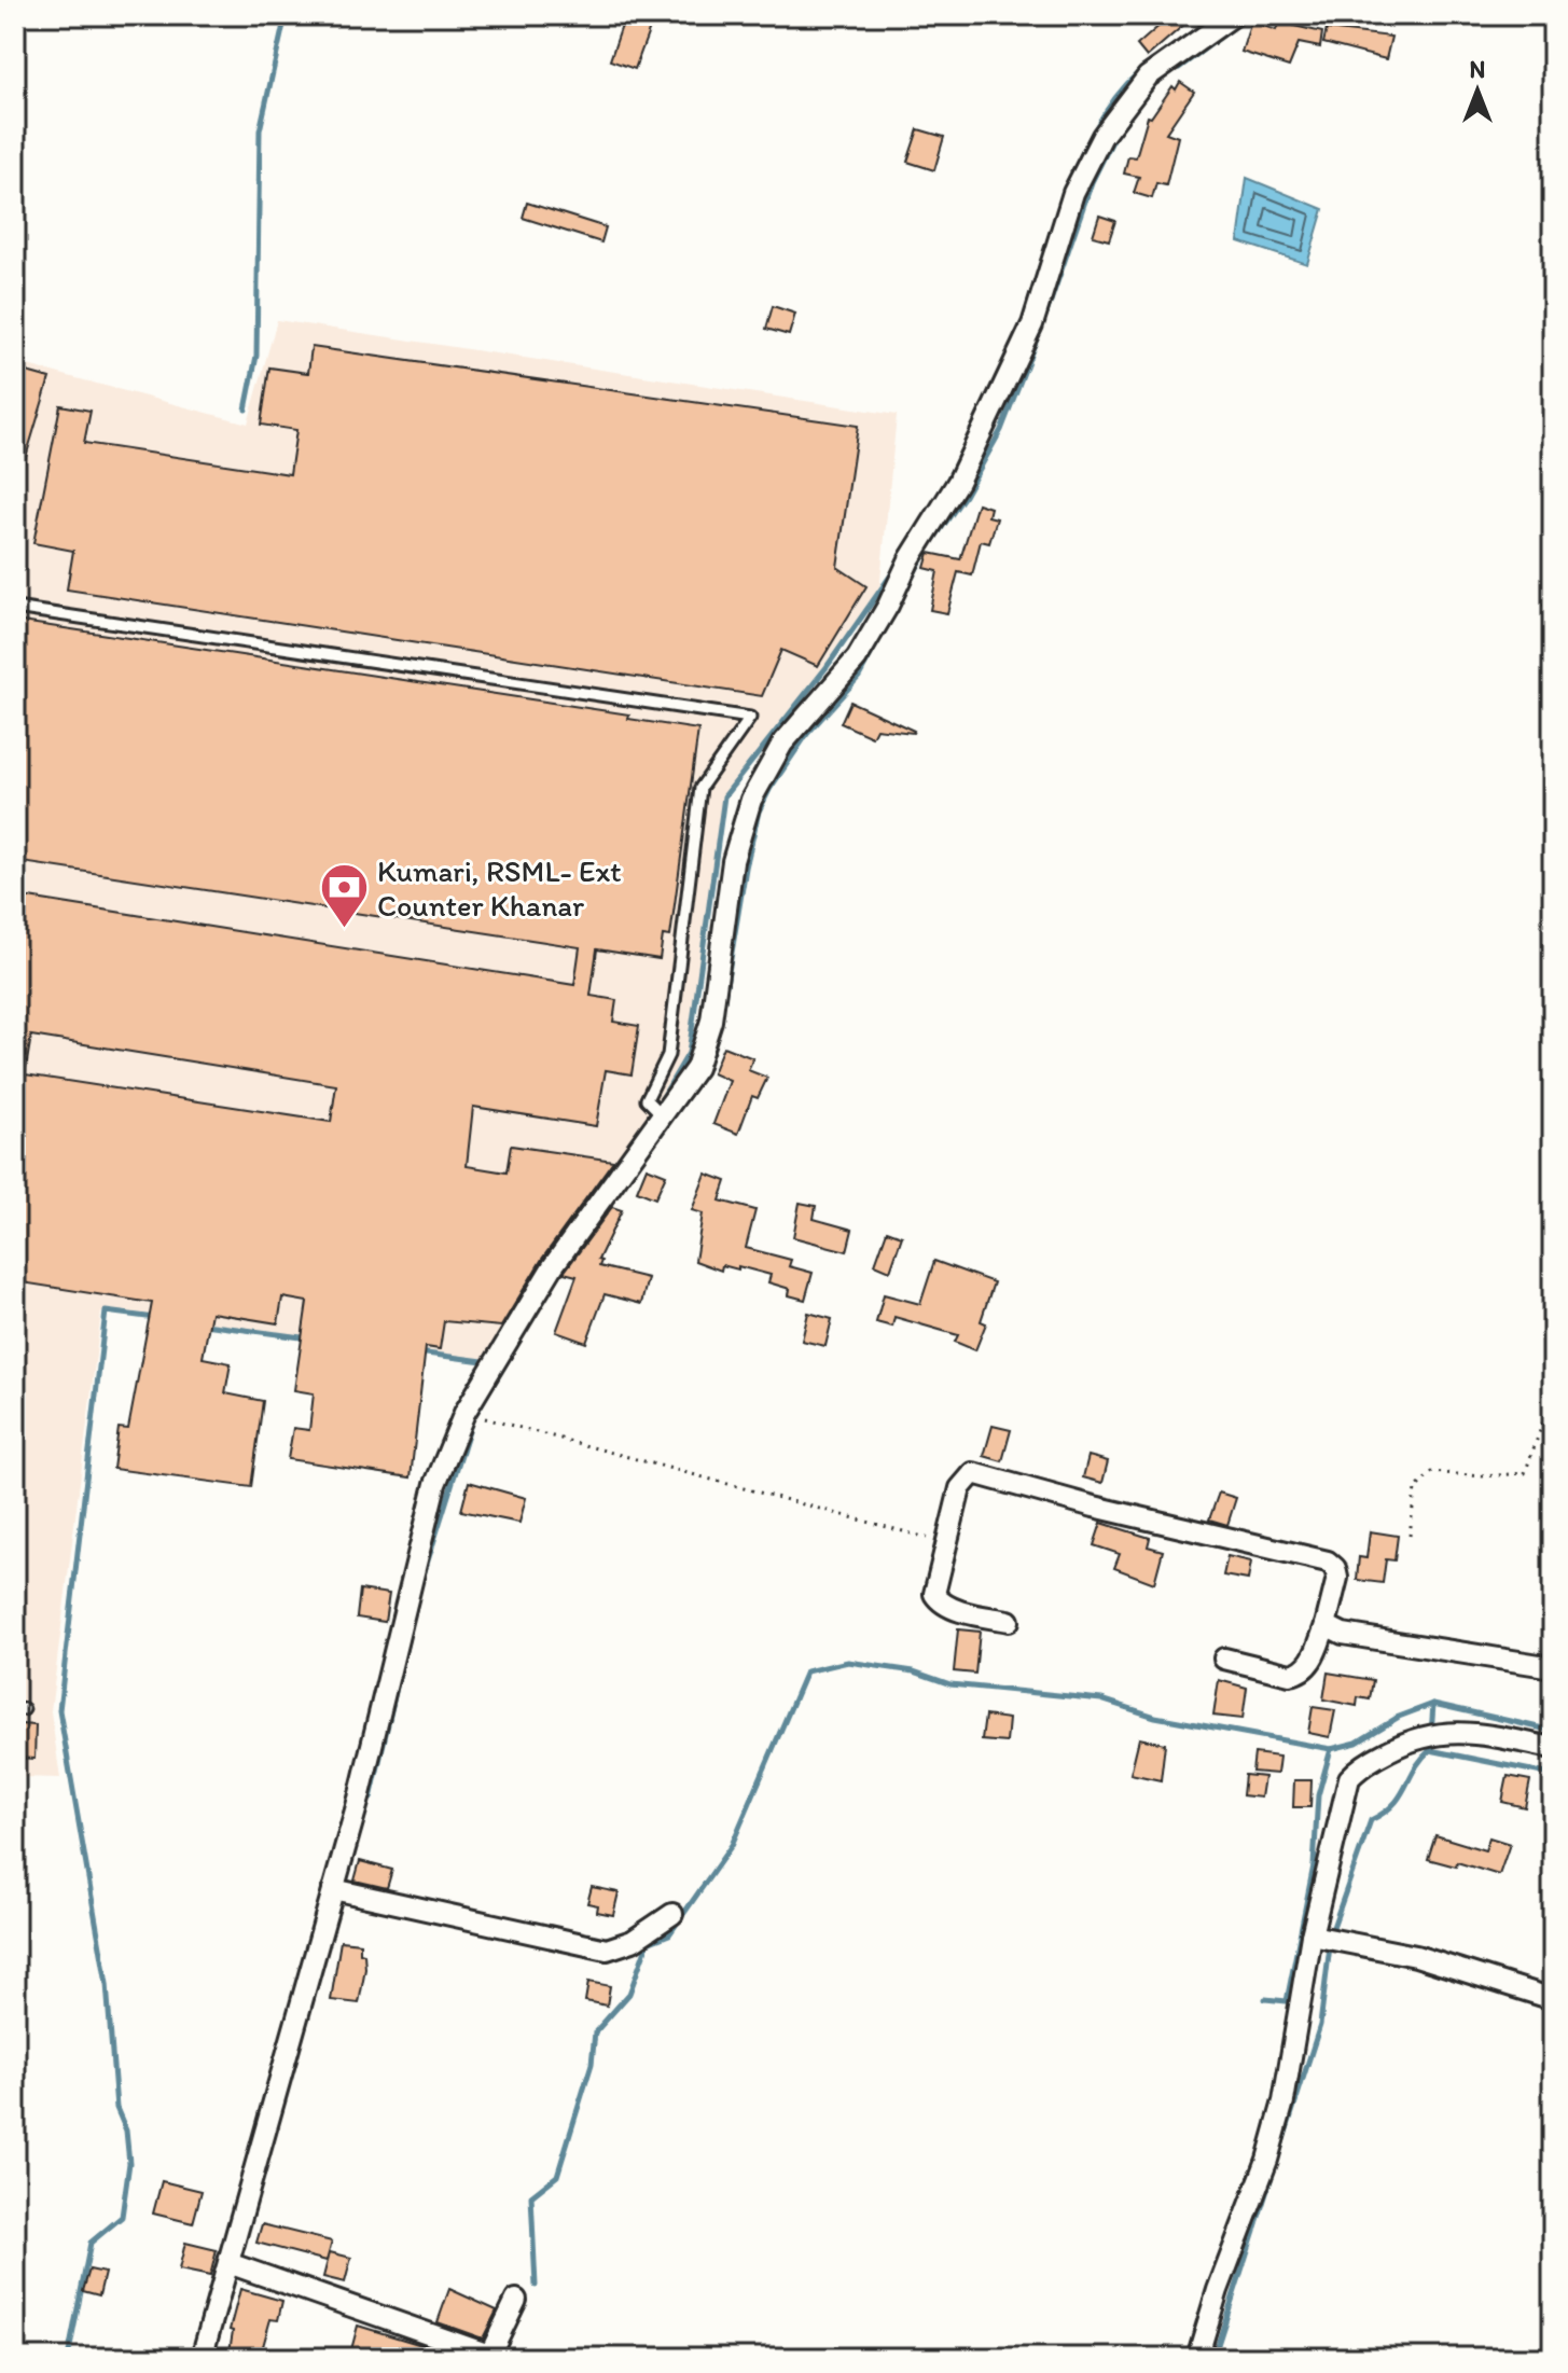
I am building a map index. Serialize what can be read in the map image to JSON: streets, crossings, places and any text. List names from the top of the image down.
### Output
{
  "places": {
    "bank": ["Kumari, RSML- Ext Counter Khanar"]
  },
  "north": "top"
}
